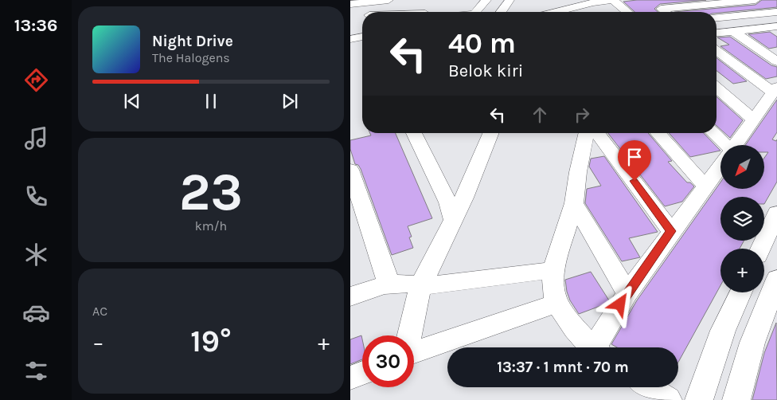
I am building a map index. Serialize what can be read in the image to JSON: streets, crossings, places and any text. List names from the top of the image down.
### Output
{
  "north": "bottom left",
  "page": {
    "tabs": "13:36",
    "turn": ["40 m", "Belok kiri"],
    "song": ["Night Drive", "The Halogens"],
    "tile": [
      ["23", "km/h"],
      "AC"
    ],
    "map_buttons": "+",
    "heat": ["−", "19°", "+"],
    "limit": "30",
    "trip": "13:37 · 1 mnt · 70 m"
  }
}
